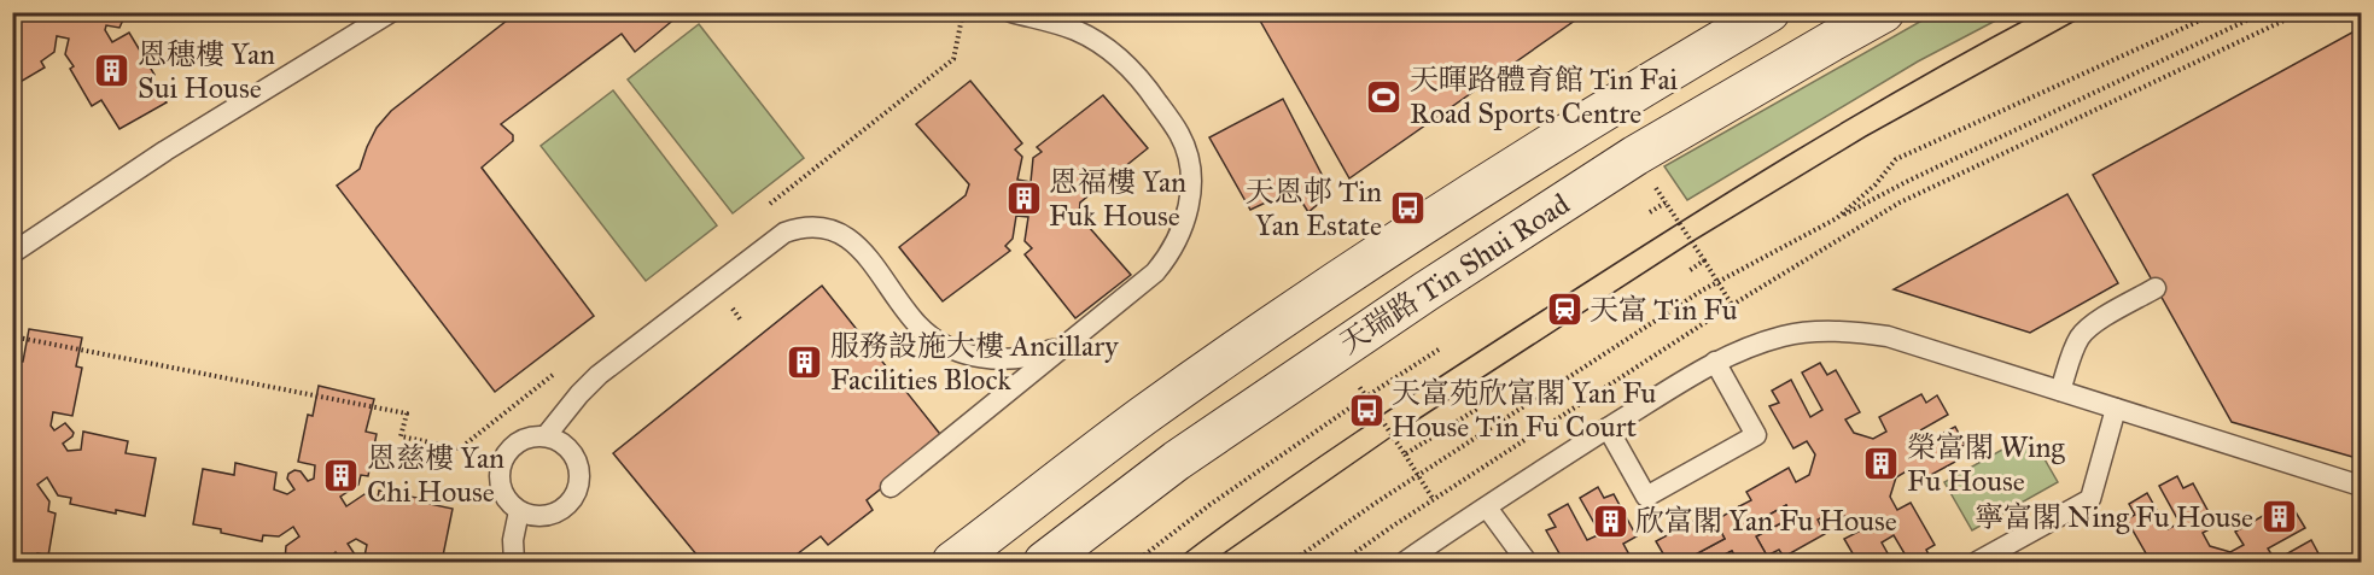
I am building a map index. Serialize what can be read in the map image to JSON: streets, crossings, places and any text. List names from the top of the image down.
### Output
{
  "streets": {
    "main road": ["天瑞路 Tin Shui Road"]
  },
  "places": {
    "building": [
      "恩穗樓 Yan Sui House",
      "恩福樓 Yan Fuk House",
      "服務設施大樓 Ancillary Facilities Block",
      "榮富閣 Wing Fu House",
      "恩慈樓 Yan Chi House",
      "寧富閣 Ning Fu House",
      "欣富閣 Yan Fu House"
    ],
    "sports": ["天暉路體育館 Tin Fai Road Sports Centre"],
    "bus stop": ["天恩邨 Tin Yan Estate", "天富苑欣富閣 Yan Fu House Tin Fu Court"],
    "station": ["天富 Tin Fu"]
  }
}
